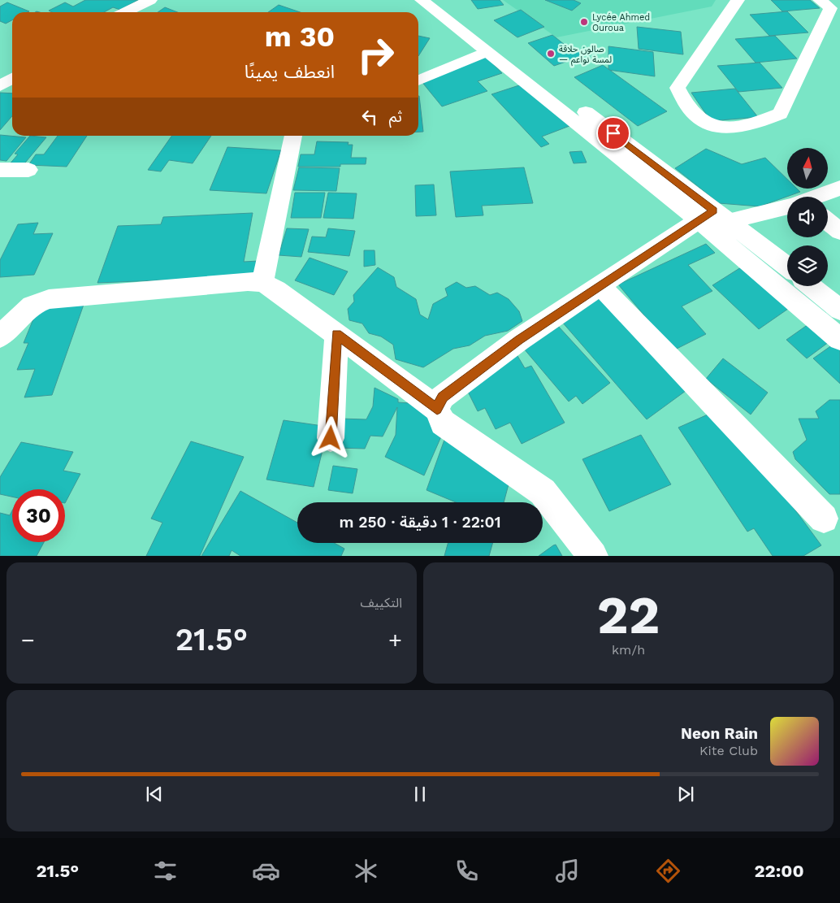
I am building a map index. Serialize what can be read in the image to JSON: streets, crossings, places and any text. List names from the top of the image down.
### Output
{
  "places": ["Lycée Ahmed Ouroua", "صالون حلاقة — لمسة نواعم"],
  "north": "top",
  "page": {
    "turn": ["30 m", "انعطف يمينًا"],
    "then": "ثم",
    "limit": "30",
    "trip": "22:01 · 1 دقيقة · 250 m",
    "tile": [
      ["22", "km/h"],
      "التكييف"
    ],
    "heat": ["−", "21.5°", "+"],
    "song": ["Neon Rain", "Kite Club"],
    "tabs": ["22:00", "21.5°"]
  }
}
